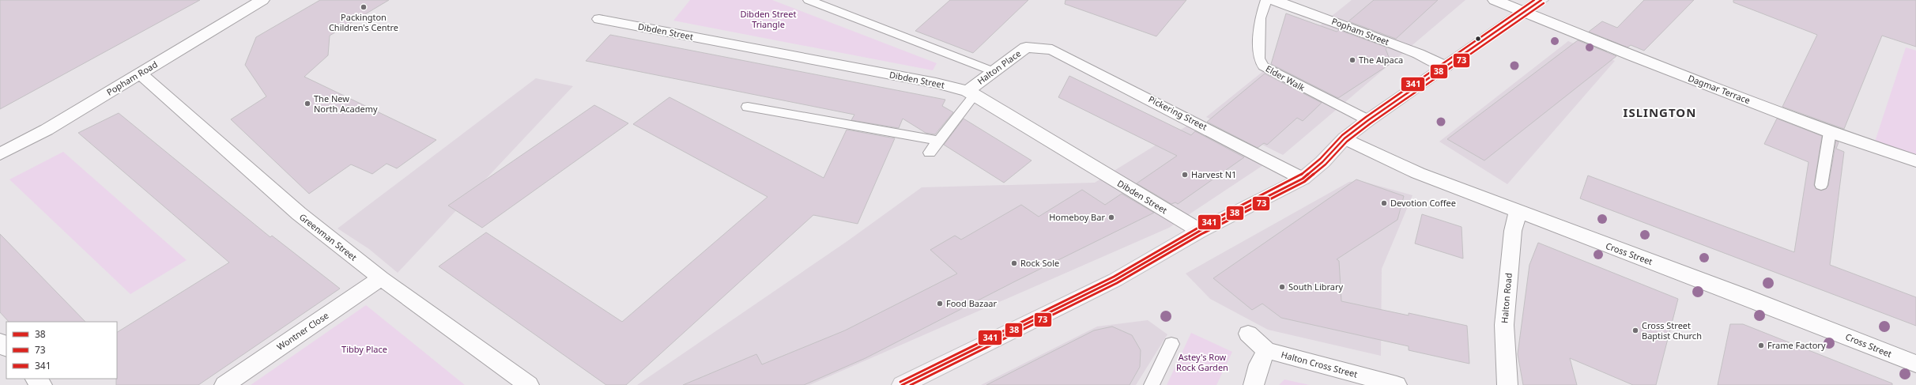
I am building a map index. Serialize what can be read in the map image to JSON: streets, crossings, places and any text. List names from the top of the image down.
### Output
{
  "streets": {
    "street": [
      "Dibden Street",
      "Popham Street",
      "Halton Place",
      "Popham Road",
      "Dagmar Terrace",
      "Pickering Street",
      "Greenman Street",
      "Cross Street",
      "Halton Road",
      "Wontner Close",
      "Halton Cross Street"
    ],
    "lane": ["Elder Walk"]
  },
  "crossings": [
    ["Dibden Street", "Halton Place"],
    ["Halton Place", "Pickering Street"],
    ["Popham Road", "Greenman Street"],
    ["Greenman Street", "Wontner Close"],
    ["Cross Street", "Halton Road"]
  ],
  "districts": ["ISLINGTON"],
  "parks": ["Dibden Street Triangle", "Tibby Place", "Astey's Row Rock Garden"],
  "places": [
    "Packington Children's Centre",
    "The Alpaca",
    "The New North Academy",
    "Harvest N1",
    "Devotion Coffee",
    "Homeboy Bar",
    "Rock Sole",
    "South Library",
    "Food Bazaar",
    "Cross Street Baptist Church",
    "Frame Factory"
  ],
  "lines": ["transit line 38", "transit line 341", "transit line 73"],
  "legend": ["38", "73", "341"]
}
